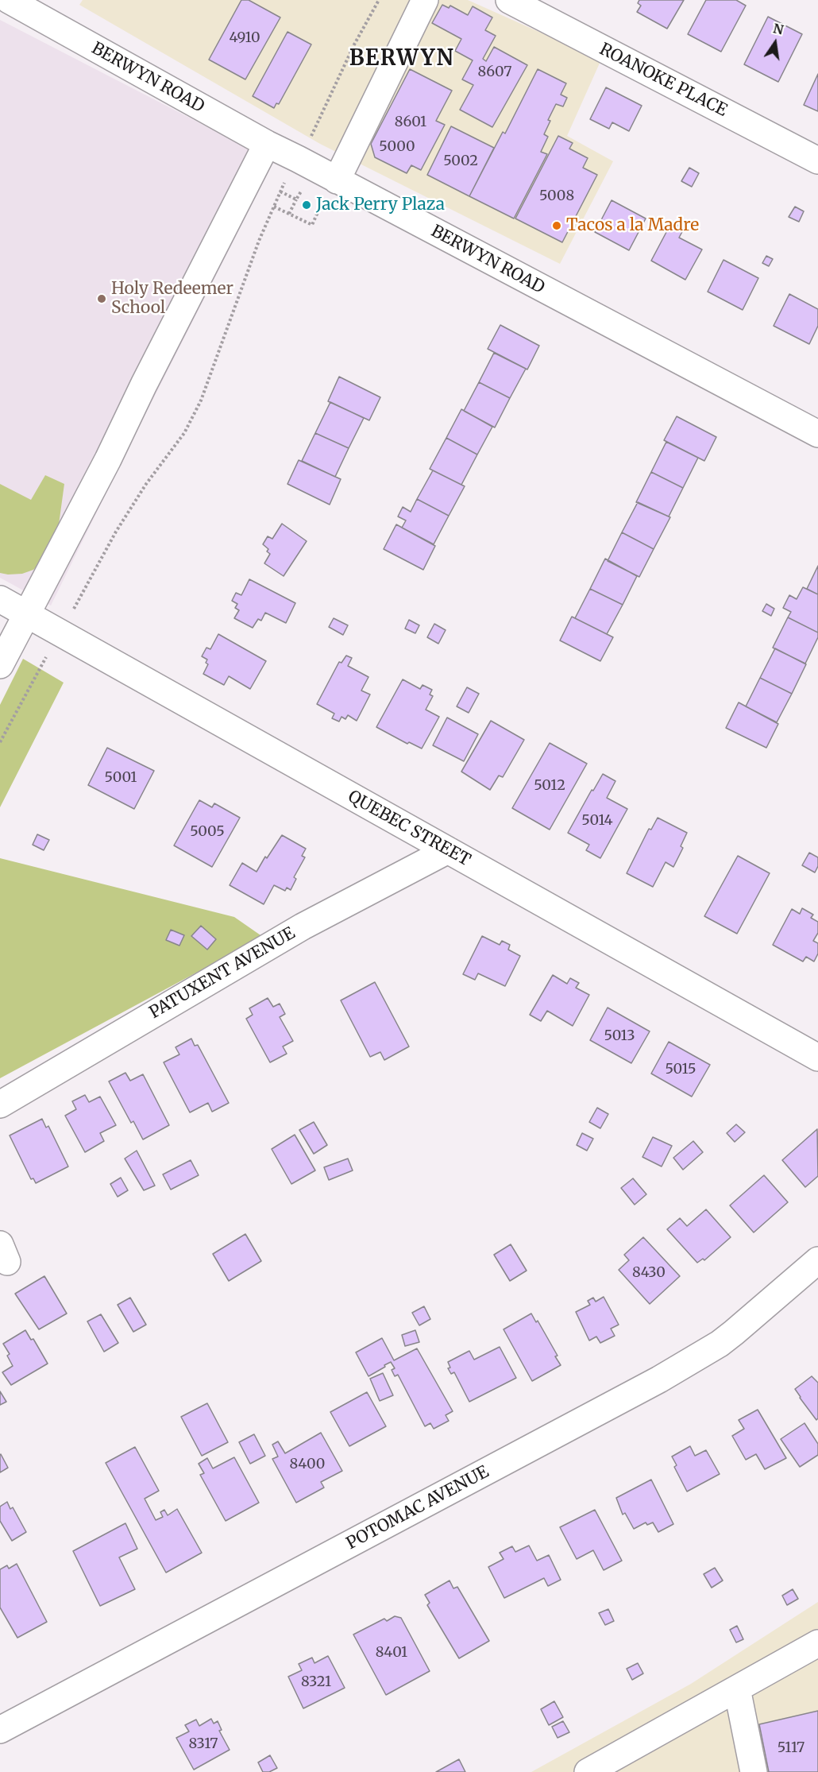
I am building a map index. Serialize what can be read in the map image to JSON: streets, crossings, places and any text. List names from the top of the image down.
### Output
{
  "streets": {
    "street": [
      "BERWYN ROAD",
      "ROANOKE PLACE",
      "QUEBEC STREET",
      "PATUXENT AVENUE",
      "POTOMAC AVENUE"
    ]
  },
  "crossings": [
    ["QUEBEC STREET", "PATUXENT AVENUE"]
  ],
  "districts": ["BERWYN"],
  "places": ["Jack Perry Plaza", "Tacos a la Madre", "Holy Redeemer School"],
  "house_numbers": [
    "4910",
    "8607",
    "8601",
    "5000",
    "5002",
    "5008",
    "5001",
    "5012",
    "5014",
    "5005",
    "5013",
    "5015",
    "8430",
    "8400",
    "8401",
    "8321",
    "8317",
    "5117"
  ],
  "north": "top"
}
